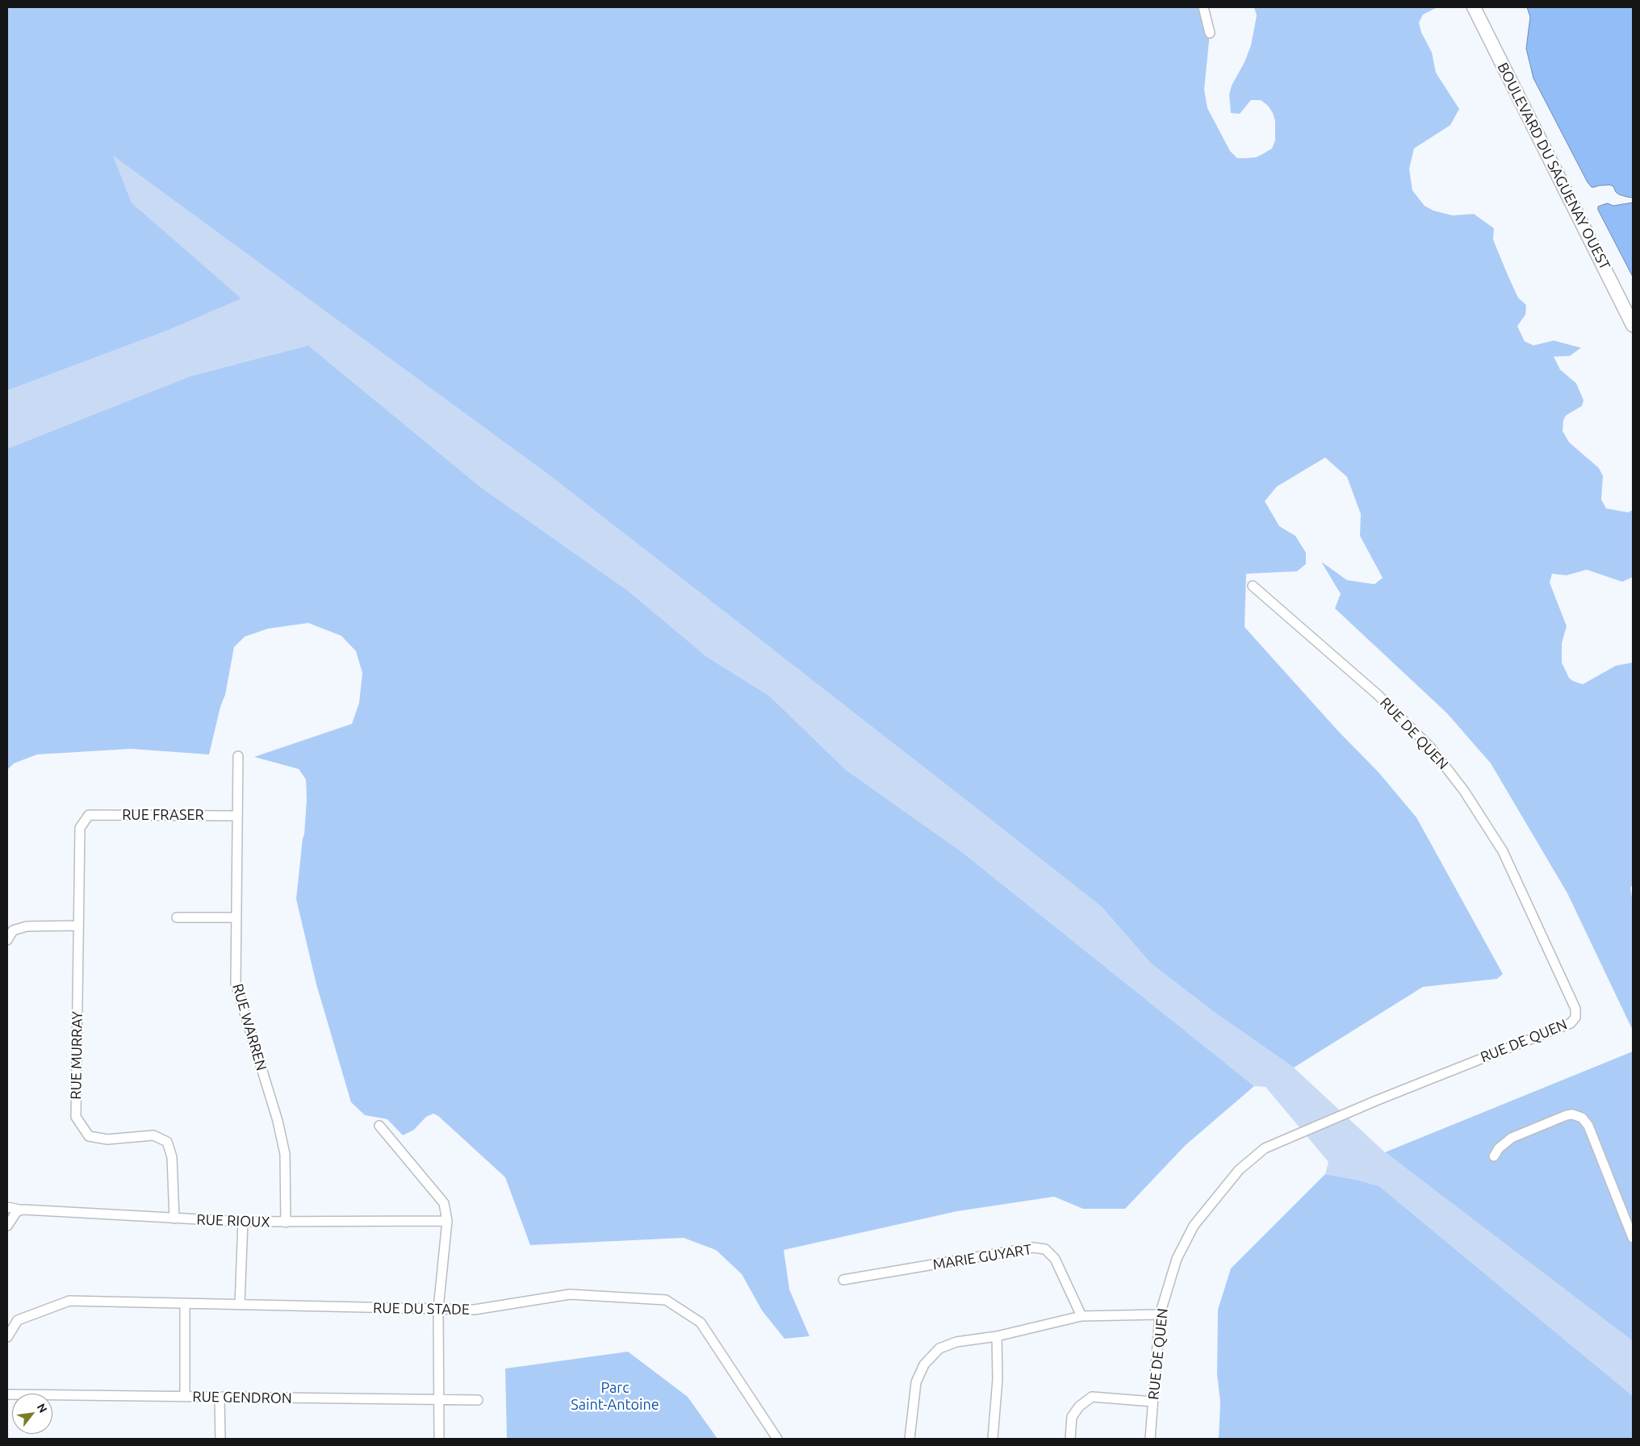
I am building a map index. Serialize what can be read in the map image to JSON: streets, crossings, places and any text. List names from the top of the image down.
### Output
{
  "streets": {
    "main road": ["BOULEVARD DU SAGUENAY OUEST"],
    "street": [
      "RUE DE QUEN",
      "RUE FRASER",
      "RUE WARREN",
      "RUE MURRAY",
      "RUE RIOUX",
      "MARIE GUYART",
      "RUE DU STADE",
      "RUE GENDRON"
    ]
  },
  "crossings": [
    ["RUE FRASER", "RUE WARREN"],
    ["RUE FRASER", "RUE MURRAY"],
    ["RUE WARREN", "RUE RIOUX"],
    ["RUE MURRAY", "RUE RIOUX"]
  ],
  "parks": ["Parc Saint-Antoine"],
  "north": "top right"
}
